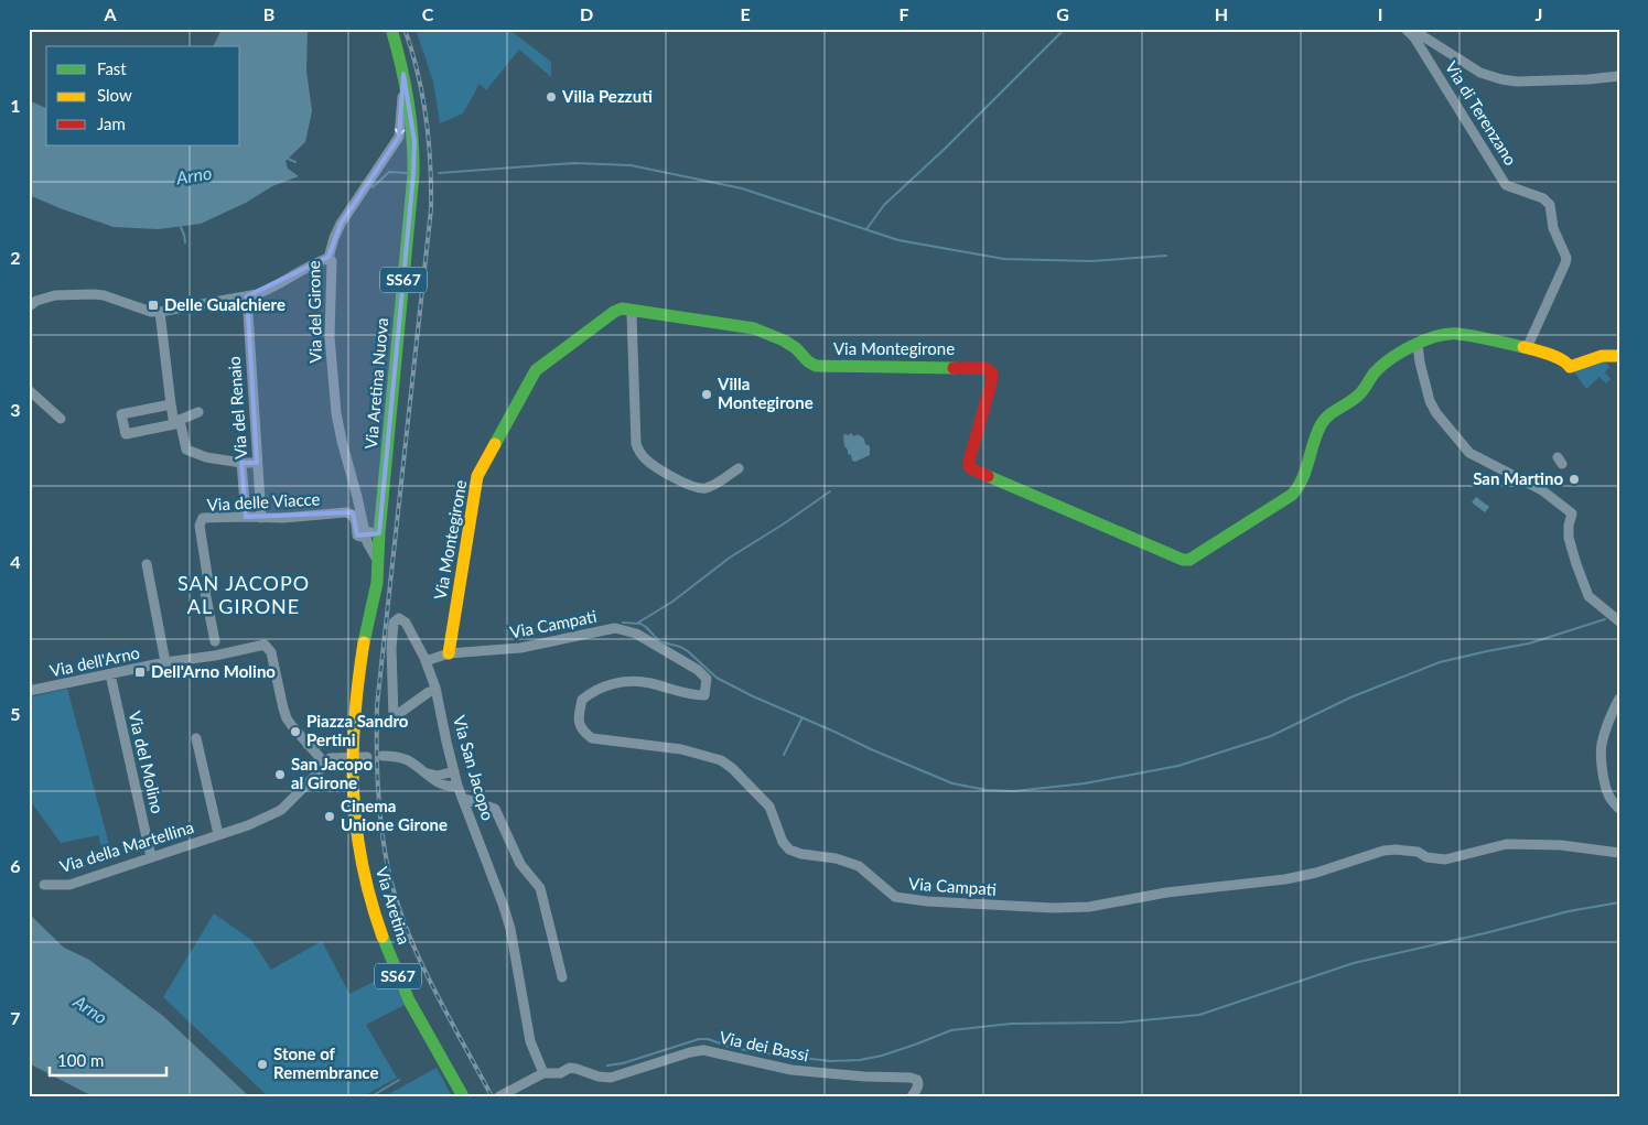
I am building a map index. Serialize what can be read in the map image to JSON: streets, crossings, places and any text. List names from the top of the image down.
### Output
{
  "streets": {
    "street": [
      "Via di Terenzano",
      "SS67",
      "Via del Girone",
      "Via Montegirone",
      "Via Aretina Nuova",
      "Via del Renaio",
      "Via delle Viacce",
      "Via Campati",
      "Via dell'Arno",
      "Via del Molino",
      "Via San Jacopo",
      "Via della Martellina",
      "Via Aretina",
      "Via dei Bassi"
    ]
  },
  "crossings": [
    ["Via del Girone", "Via Aretina Nuova"],
    ["Via del Girone", "Via delle Viacce"],
    ["Via Montegirone", "Via Campati"],
    ["Via Aretina Nuova", "Via Aretina"],
    ["Via del Renaio", "Via delle Viacce"],
    ["Via Campati", "Via San Jacopo"],
    ["Via dell'Arno", "Via del Molino"],
    ["Via del Molino", "Via della Martellina"],
    ["Via San Jacopo", "Via dei Bassi"]
  ],
  "one_way": ["Via del Girone"],
  "districts": ["SAN JACOPO AL GIRONE"],
  "water": ["Arno"],
  "places": {
    "other": [
      "Villa Pezzuti",
      "Villa Montegirone",
      "San Martino",
      "Piazza Sandro Pertini",
      "San Jacopo al Girone",
      "Cinema Unione Girone",
      "Stone of Remembrance"
    ],
    "transit": ["Delle Gualchiere", "Dell'Arno Molino"]
  },
  "legend": ["Fast", "Slow", "Jam"],
  "scale_bar": "100 m",
  "grid": {
    "columns": [
      "A",
      "B",
      "C",
      "D",
      "E",
      "F",
      "G",
      "H",
      "I",
      "J"
    ],
    "rows": [
      "1",
      "2",
      "3",
      "4",
      "5",
      "6",
      "7"
    ]
  }
}
